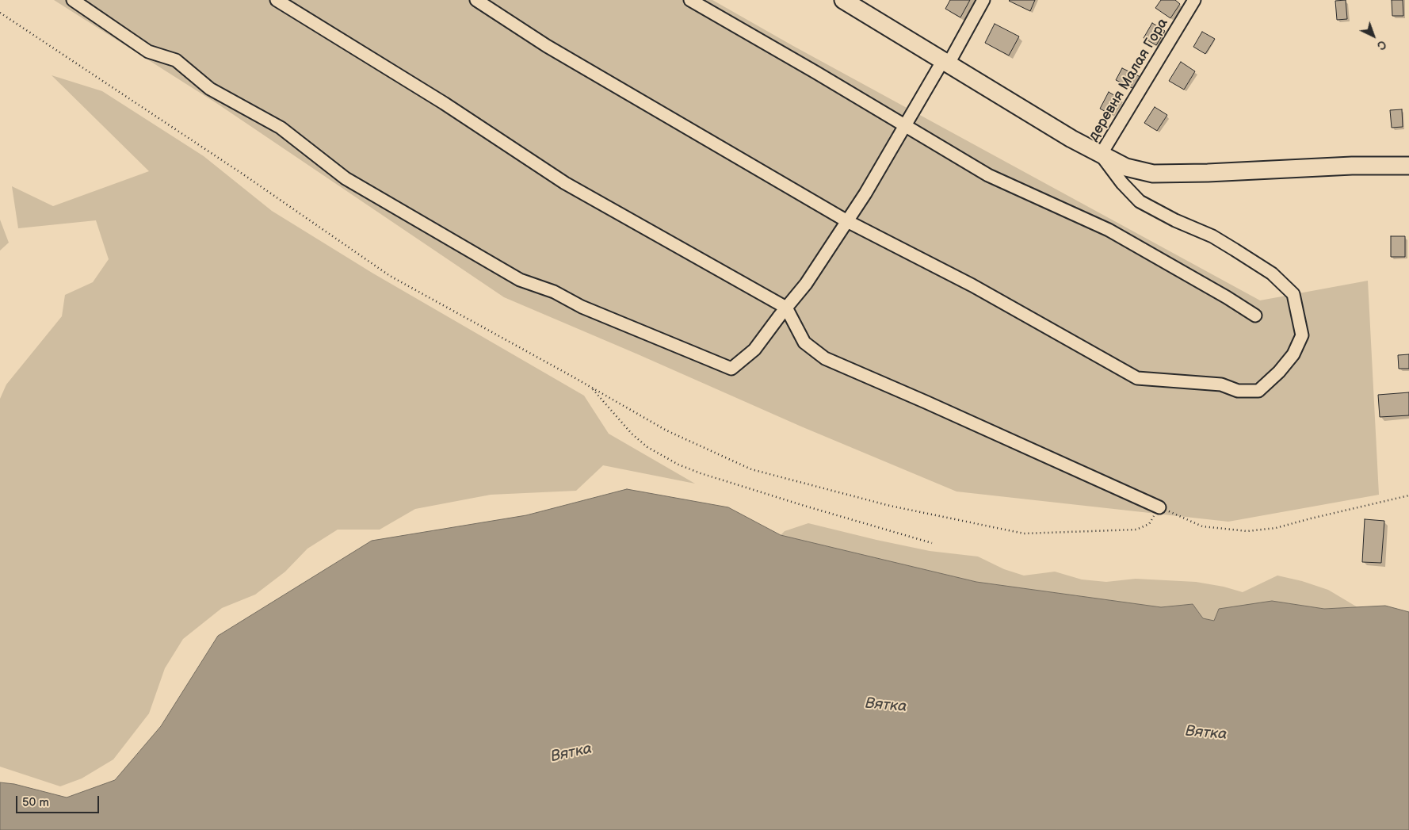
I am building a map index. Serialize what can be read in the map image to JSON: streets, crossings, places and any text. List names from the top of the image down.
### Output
{
  "streets": {
    "street": ["деревня Малая Гора"]
  },
  "water": ["Вятка"],
  "scale_bar": "50 m",
  "north": "bottom right"
}
